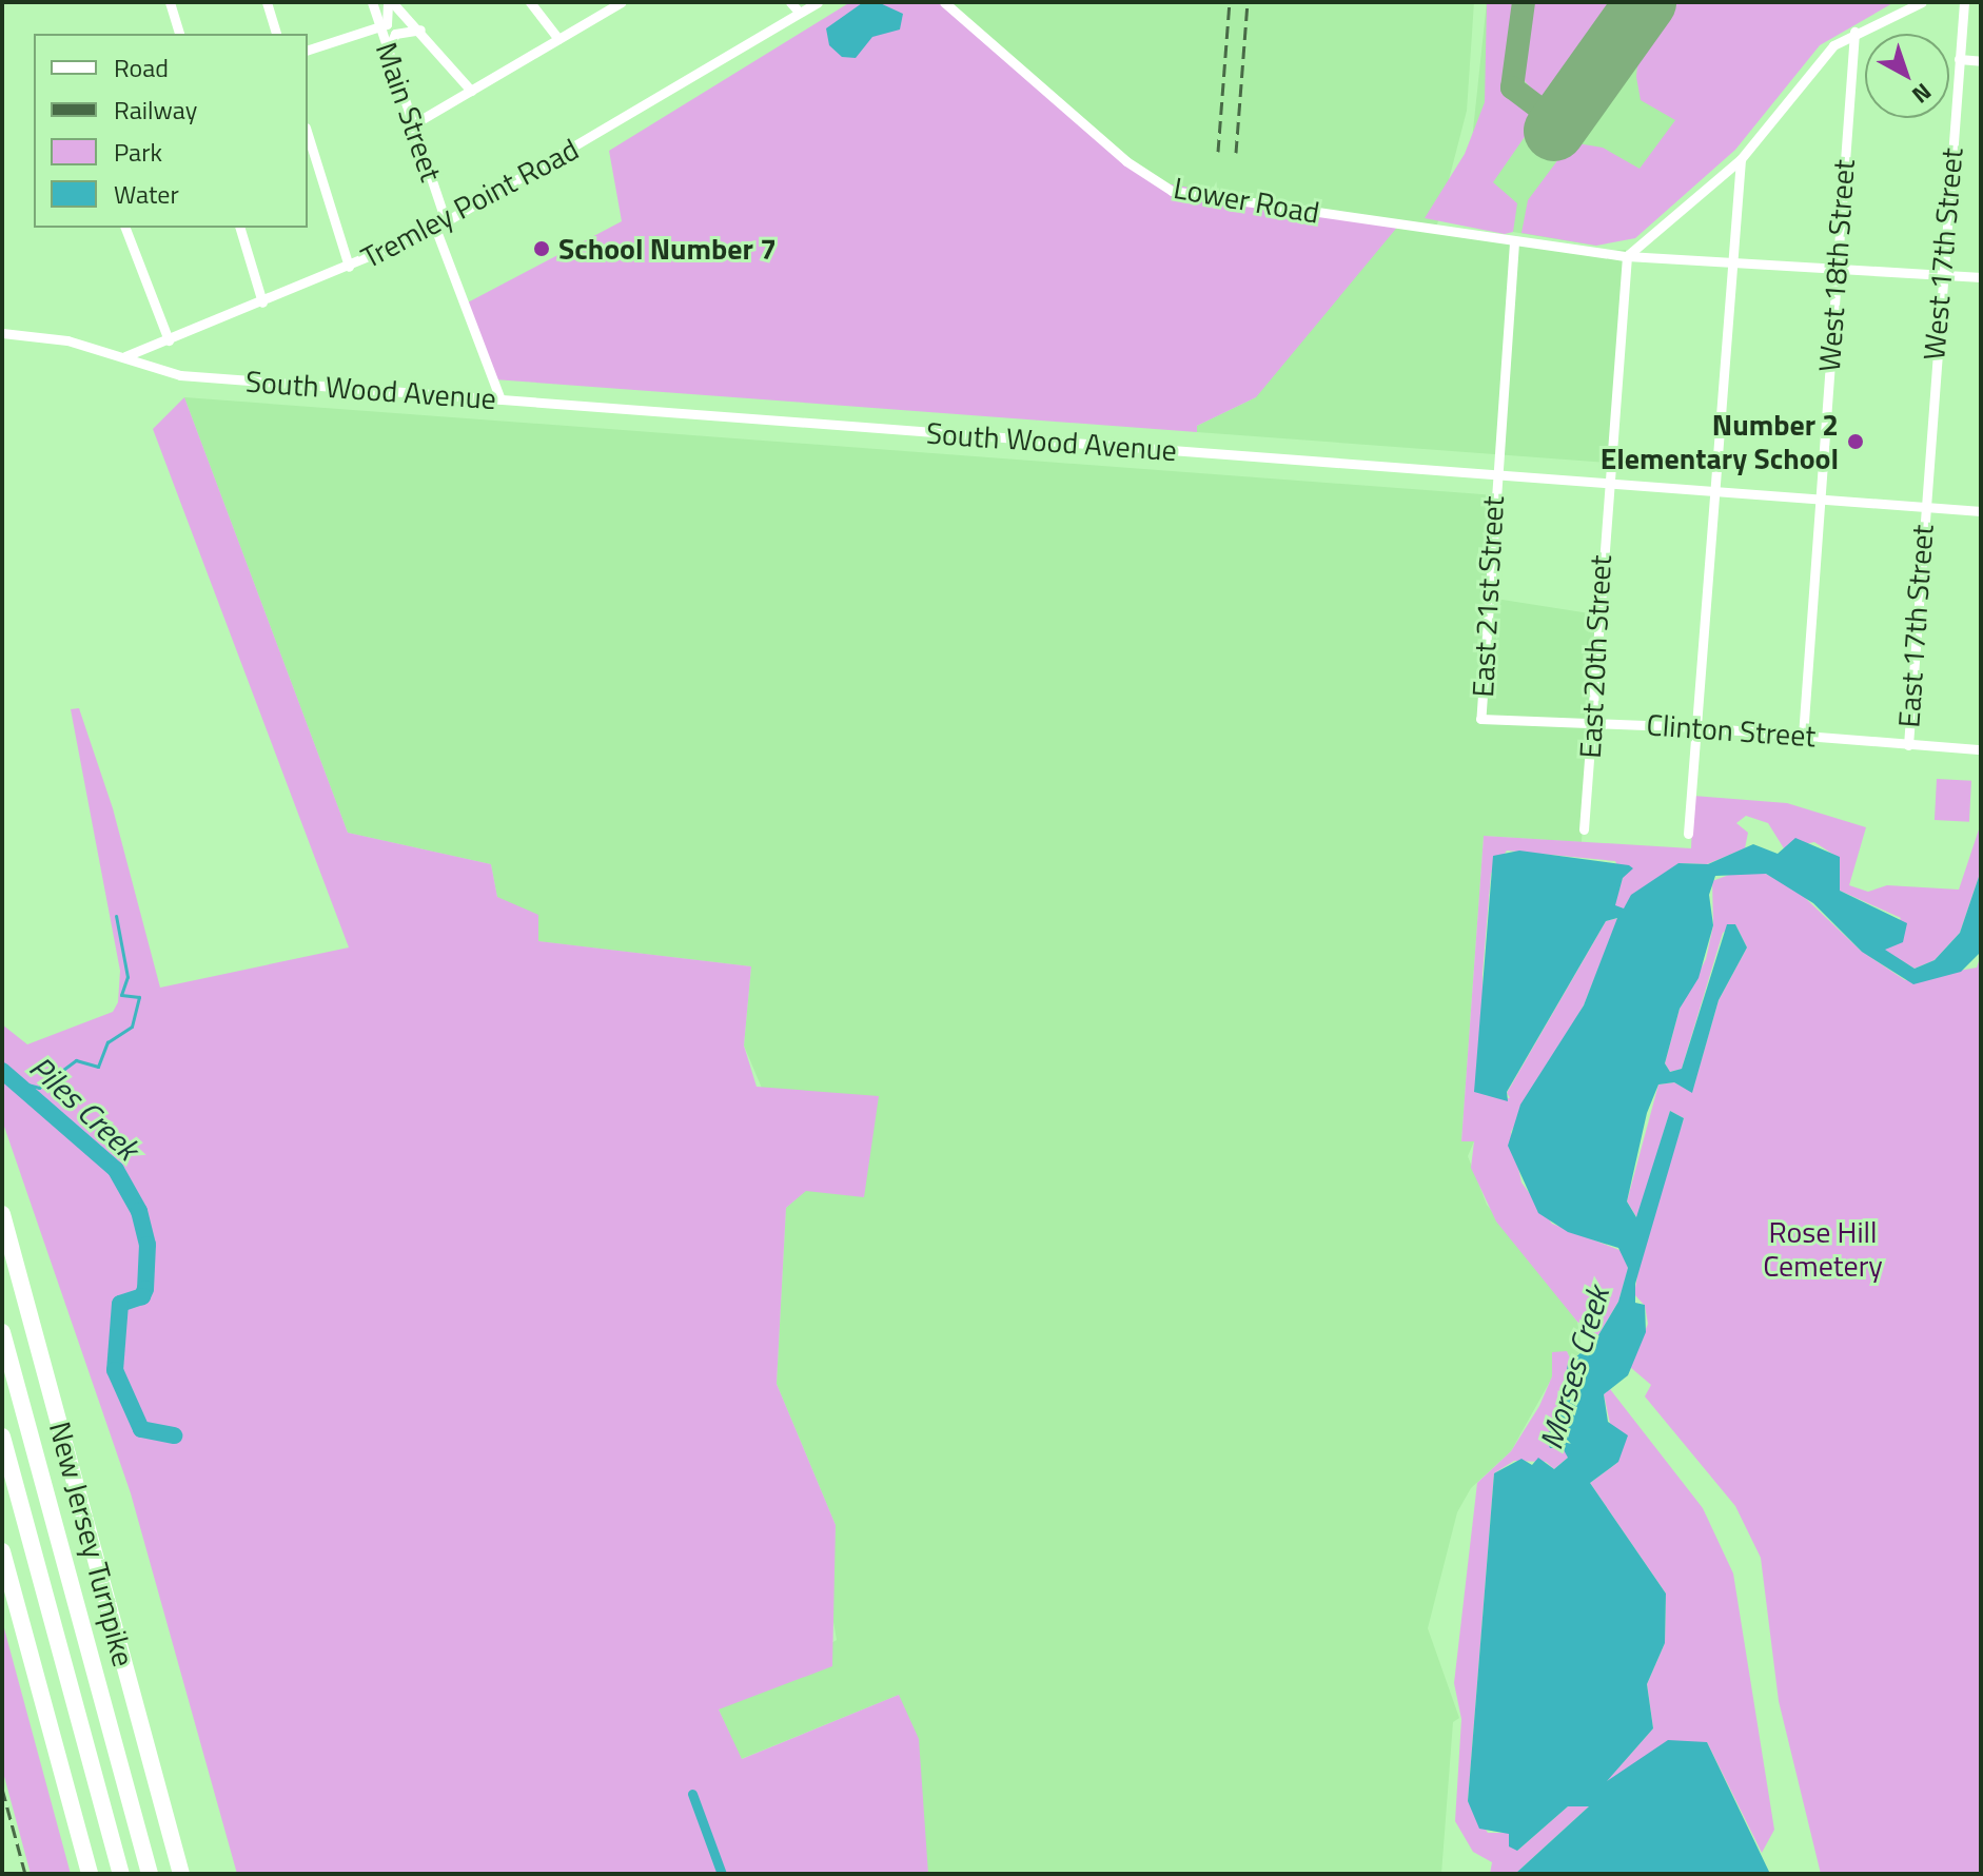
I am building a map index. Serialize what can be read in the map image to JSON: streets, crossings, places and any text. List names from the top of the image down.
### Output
{
  "streets": {
    "highway": ["New Jersey Turnpike"],
    "street": [
      "Main Street",
      "Lower Road",
      "Tremley Point Road",
      "West 17th Street",
      "West 18th Street",
      "South Wood Avenue",
      "East 21st Street",
      "East 17th Street",
      "East 20th Street",
      "Clinton Street"
    ]
  },
  "crossings": [
    ["Main Street", "Tremley Point Road"],
    ["Lower Road", "West 17th Street"],
    ["Lower Road", "West 18th Street"],
    ["Lower Road", "East 21st Street"],
    ["Lower Road", "East 20th Street"],
    ["Tremley Point Road", "South Wood Avenue"],
    ["West 17th Street", "South Wood Avenue"],
    ["West 17th Street", "East 17th Street"],
    ["West 18th Street", "South Wood Avenue"],
    ["West 18th Street", "Clinton Street"],
    ["South Wood Avenue", "East 21st Street"],
    ["South Wood Avenue", "East 17th Street"],
    ["South Wood Avenue", "East 20th Street"],
    ["East 21st Street", "Clinton Street"],
    ["East 17th Street", "Clinton Street"],
    ["East 20th Street", "Clinton Street"]
  ],
  "water": ["Piles Creek", "Morses Creek"],
  "parks": ["Rose Hill Cemetery"],
  "places": ["School Number 7", "Number 2 Elementary School"],
  "legend": [
    "Road",
    "Railway",
    "Park",
    "Water"
  ],
  "north": "bottom right"
}
